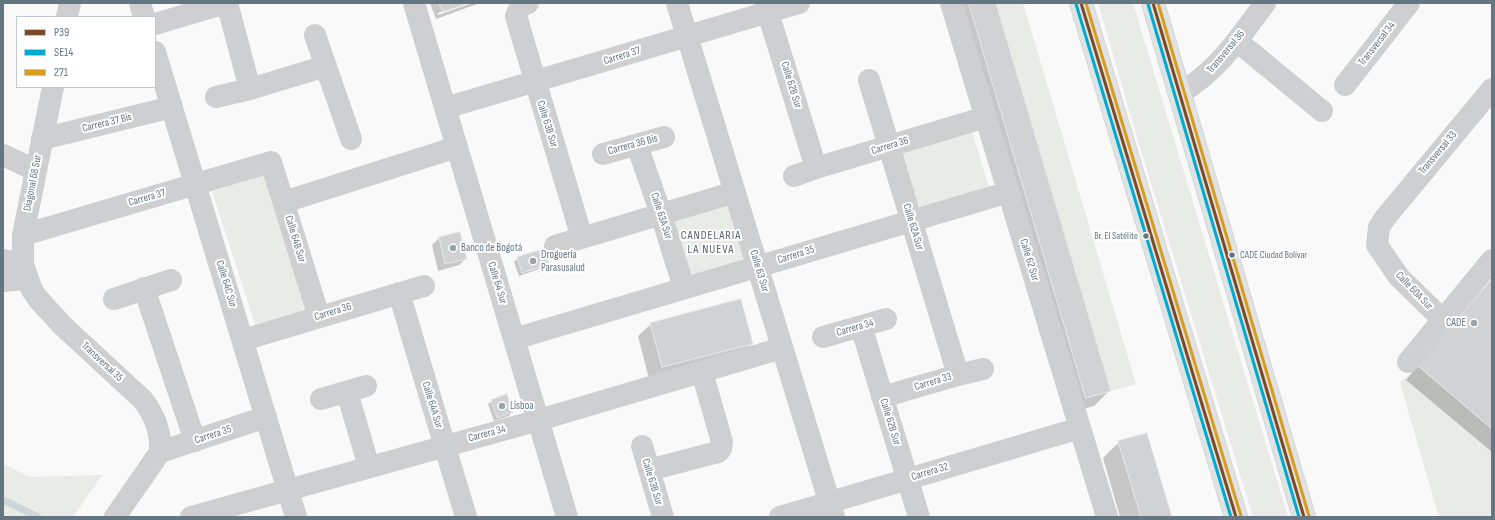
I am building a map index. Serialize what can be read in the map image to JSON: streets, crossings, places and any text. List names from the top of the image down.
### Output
{
  "streets": {
    "street": [
      "Transversal 34",
      "Transversal 36",
      "Carrera 37",
      "Calle 62B Sur",
      "Carrera 37 Bis",
      "Calle 63B Sur",
      "Carrera 36 Bis",
      "Carrera 36",
      "Transversal 33",
      "Diagonal 68 Sur",
      "Calle 63A Sur",
      "Calle 62A Sur",
      "Calle 64B Sur",
      "Carrera 35",
      "Calle 62 Sur",
      "Calle 63 Sur",
      "Calle 64 Sur",
      "Calle 64C Sur",
      "Calle 60A Sur",
      "Carrera 34",
      "Transversal 35",
      "Carrera 33",
      "Calle 64A Sur",
      "Carrera 32"
    ]
  },
  "crossings": [
    ["Carrera 37", "Calle 62B Sur"],
    ["Carrera 37", "Calle 63B Sur"],
    ["Carrera 37", "Diagonal 68 Sur"],
    ["Carrera 37", "Calle 64B Sur"],
    ["Carrera 37", "Calle 63 Sur"],
    ["Carrera 37", "Calle 64 Sur"],
    ["Carrera 37", "Calle 64C Sur"],
    ["Calle 62B Sur", "Carrera 36"],
    ["Calle 62B Sur", "Carrera 34"],
    ["Calle 62B Sur", "Carrera 33"],
    ["Calle 62B Sur", "Carrera 32"],
    ["Carrera 37 Bis", "Diagonal 68 Sur"],
    ["Carrera 37 Bis", "Calle 64C Sur"],
    ["Carrera 36 Bis", "Calle 63A Sur"],
    ["Carrera 36", "Calle 62A Sur"],
    ["Carrera 36", "Calle 64B Sur"],
    ["Carrera 36", "Calle 62 Sur"],
    ["Carrera 36", "Calle 64C Sur"],
    ["Carrera 36", "Calle 64A Sur"],
    ["Transversal 33", "Calle 60A Sur"],
    ["Diagonal 68 Sur", "Transversal 35"],
    ["Calle 63A Sur", "Carrera 35"],
    ["Calle 62A Sur", "Carrera 35"],
    ["Calle 62A Sur", "Carrera 33"],
    ["Carrera 35", "Calle 62 Sur"],
    ["Carrera 35", "Calle 63 Sur"],
    ["Carrera 35", "Calle 64 Sur"],
    ["Carrera 35", "Calle 64C Sur"],
    ["Carrera 35", "Transversal 35"],
    ["Calle 62 Sur", "Carrera 32"],
    ["Calle 63 Sur", "Carrera 34"],
    ["Calle 63 Sur", "Carrera 32"],
    ["Calle 64 Sur", "Carrera 34"],
    ["Calle 64C Sur", "Carrera 34"],
    ["Carrera 34", "Calle 64A Sur"]
  ],
  "districts": ["CANDELARIA LA NUEVA"],
  "places": [
    "Br. El Satélite",
    "Banco de Bogotá",
    "CADE Ciudad Bolívar",
    "Drogueria Parasusalud",
    "CADE",
    "Lisboa"
  ],
  "lines": ["transit line P39", "transit line 271", "transit line SE14"],
  "legend": ["P39", "SE14", "271"]
}
